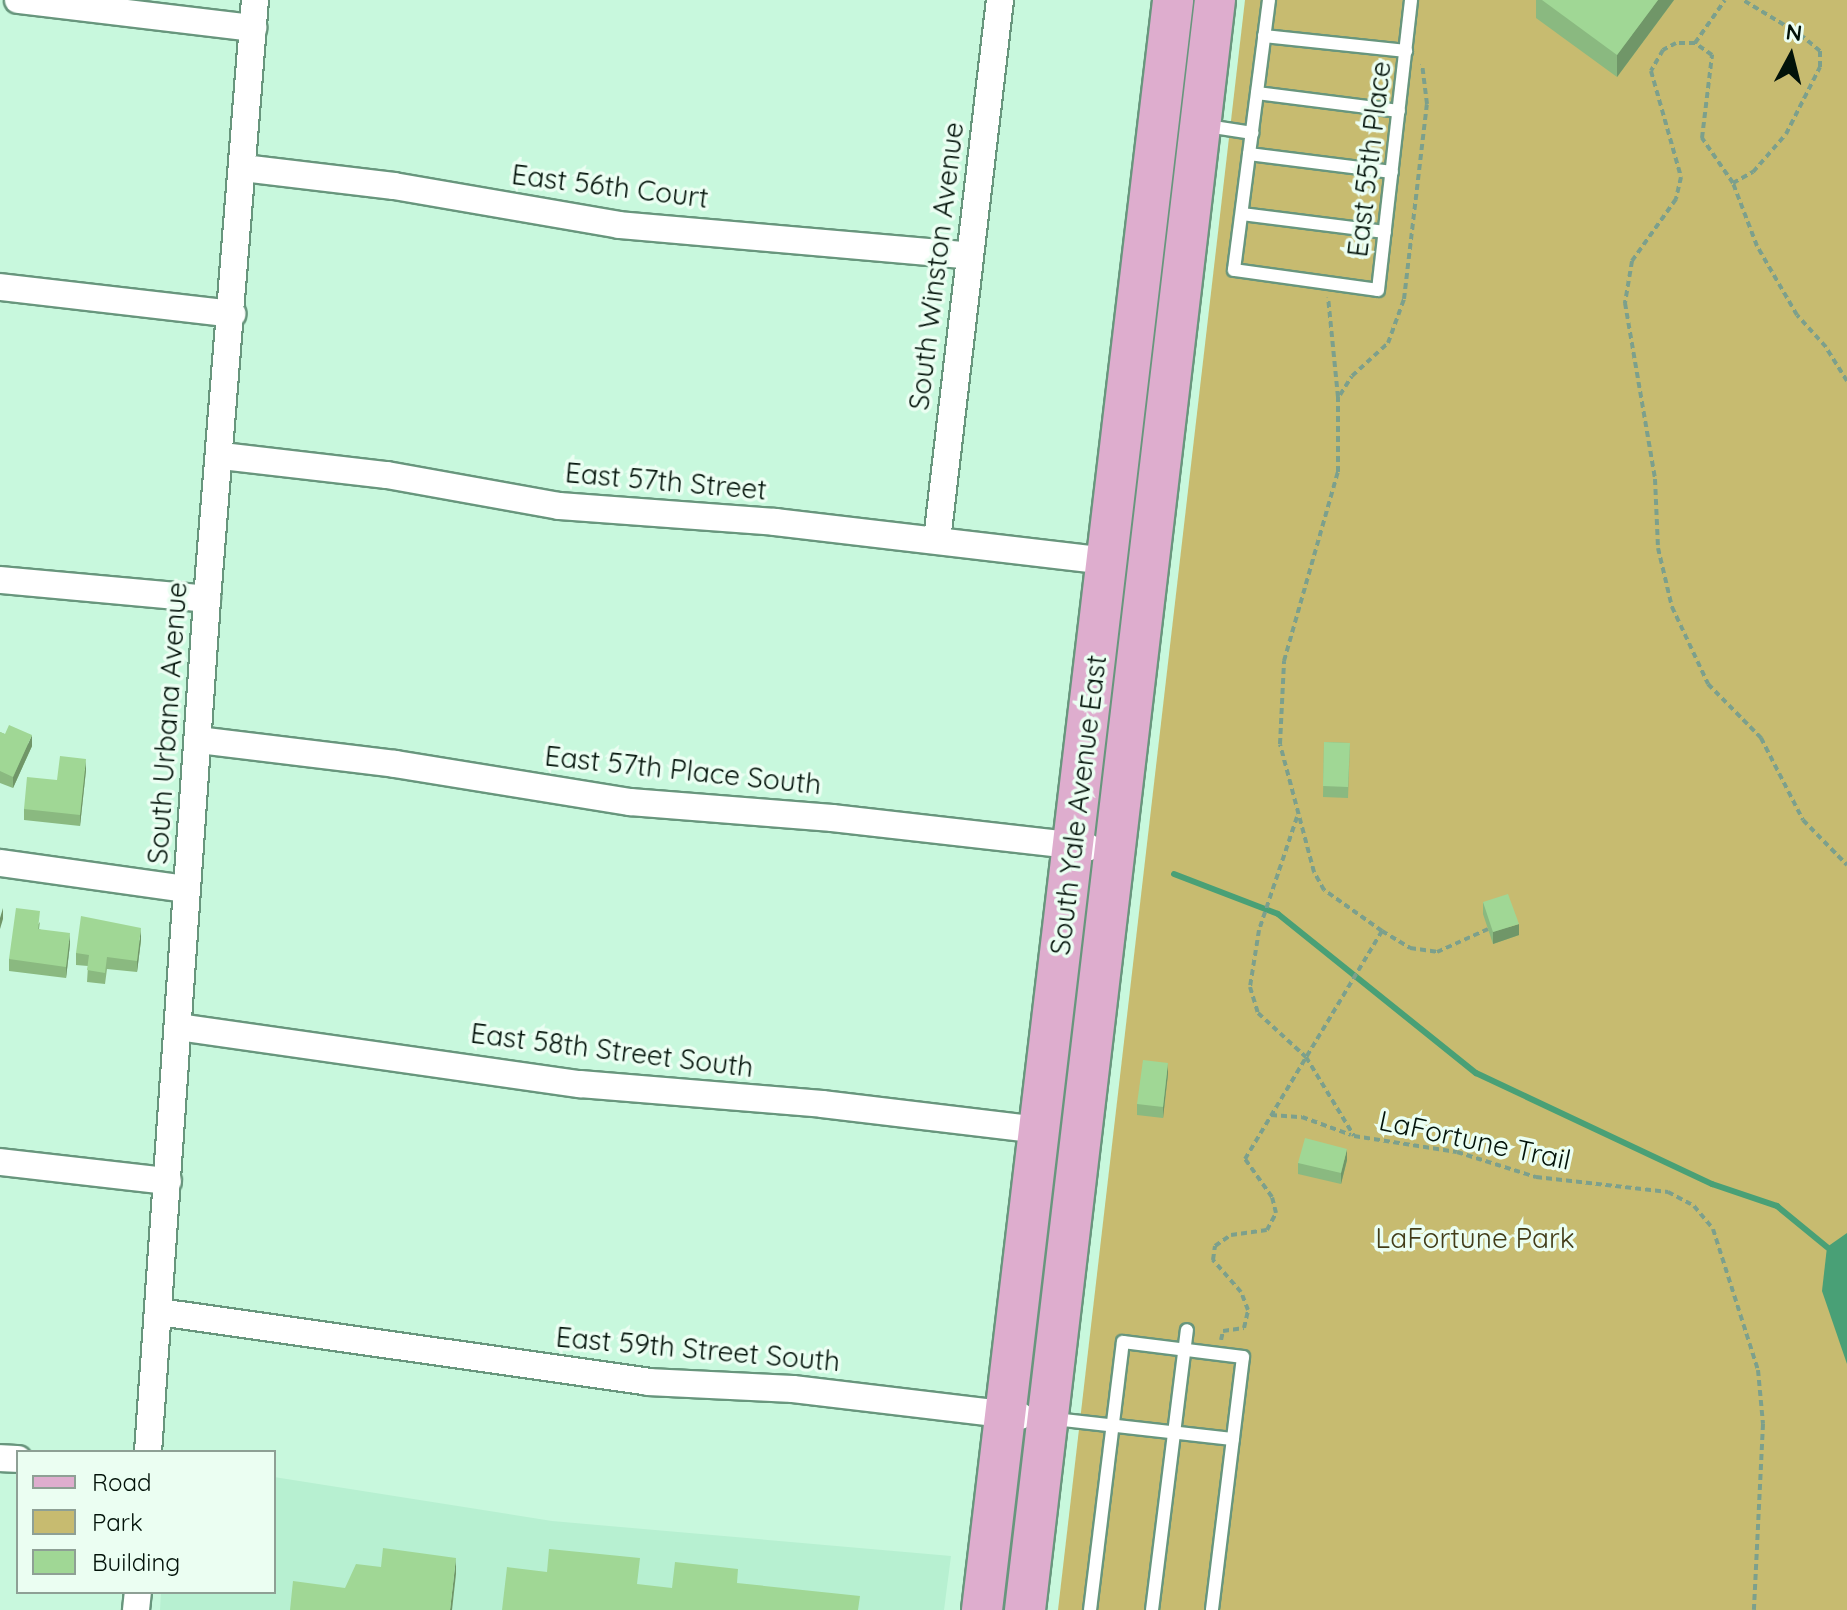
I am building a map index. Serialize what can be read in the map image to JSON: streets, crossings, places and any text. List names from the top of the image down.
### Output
{
  "streets": {
    "main road": ["South Yale Avenue East"],
    "street": [
      "East 56th Court",
      "South Winston Avenue",
      "East 57th Street",
      "South Urbana Avenue",
      "East 57th Place South",
      "East 58th Street South",
      "East 59th Street South"
    ],
    "lane": ["East 55th Place"],
    "path": ["LaFortune Trail"]
  },
  "crossings": [
    ["East 56th Court", "South Winston Avenue"],
    ["East 56th Court", "South Urbana Avenue"],
    ["South Winston Avenue", "East 57th Street"],
    ["East 57th Street", "South Urbana Avenue"],
    ["East 57th Street", "South Yale Avenue East"],
    ["South Urbana Avenue", "East 57th Place South"],
    ["South Urbana Avenue", "East 58th Street South"],
    ["South Urbana Avenue", "East 59th Street South"],
    ["East 57th Place South", "South Yale Avenue East"],
    ["South Yale Avenue East", "East 58th Street South"],
    ["South Yale Avenue East", "East 59th Street South"]
  ],
  "parks": ["LaFortune Park"],
  "legend": ["Road", "Park", "Building"],
  "north": "top"
}
